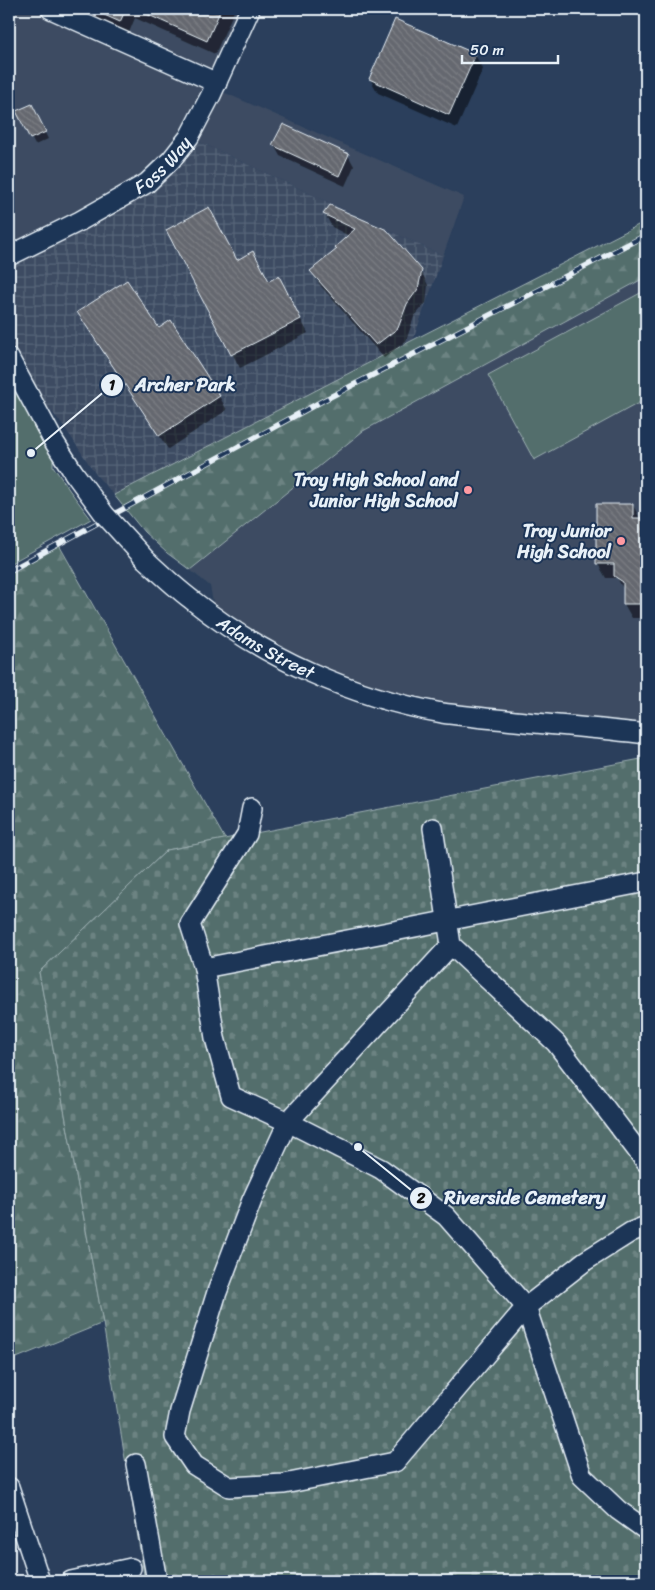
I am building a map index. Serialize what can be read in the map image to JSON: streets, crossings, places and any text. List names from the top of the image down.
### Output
{
  "streets": {
    "street": ["Foss Way", "Adams Street"]
  },
  "places": [
    "Archer Park",
    "Troy High School and Junior High School",
    "Troy Junior High School",
    "Riverside Cemetery"
  ],
  "scale_bar": "50 m"
}
